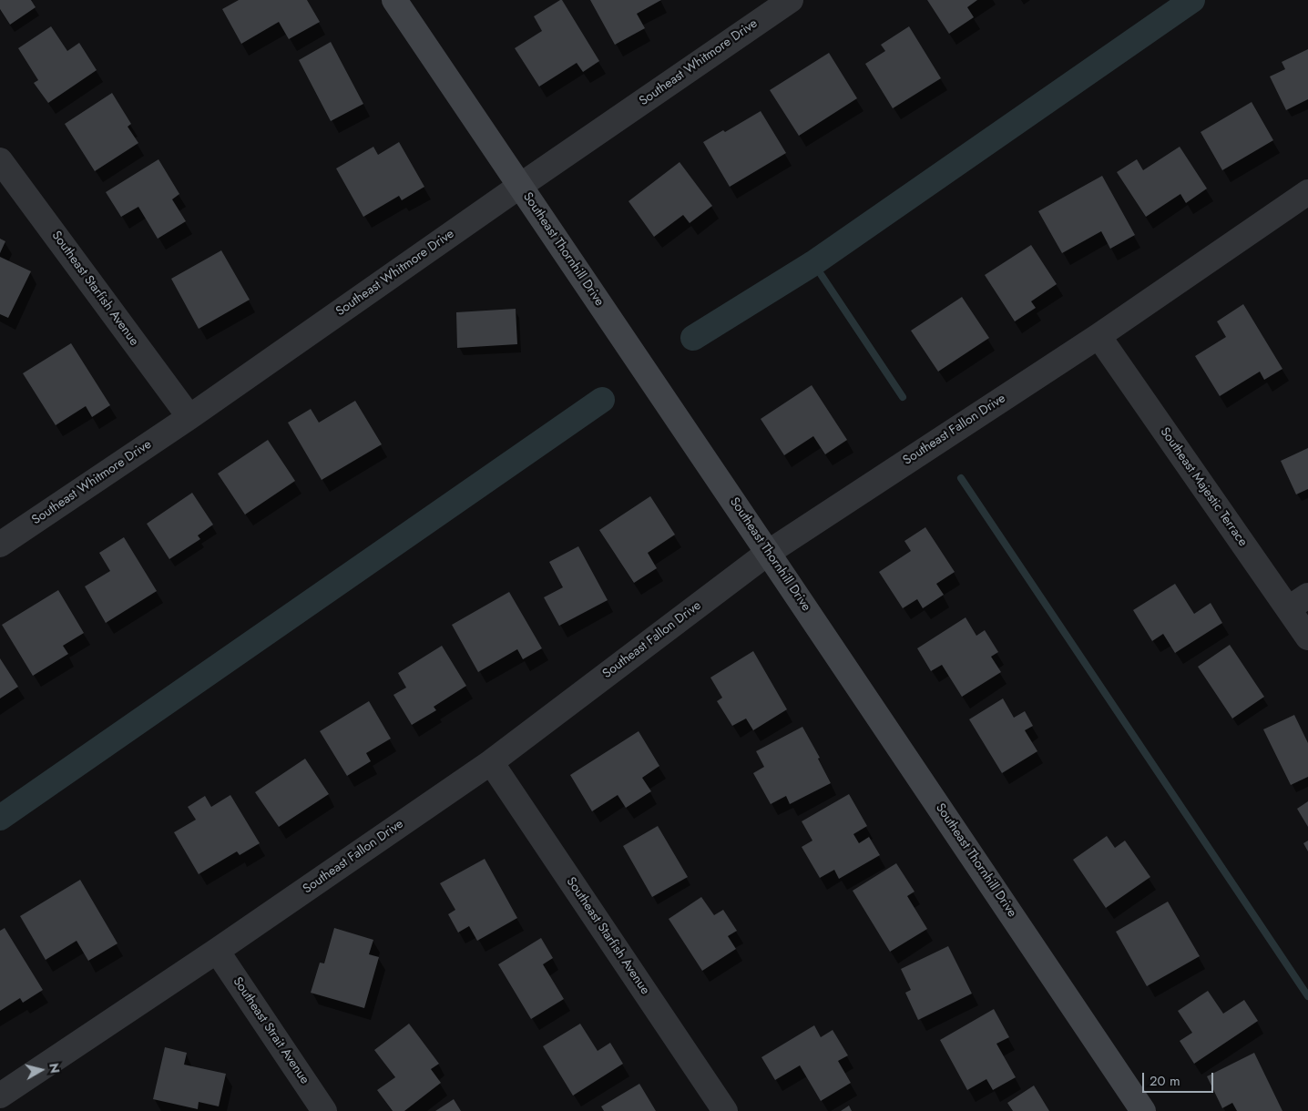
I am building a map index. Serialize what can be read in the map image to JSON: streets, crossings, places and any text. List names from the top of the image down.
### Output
{
  "streets": {
    "street": [
      "Southeast Whitmore Drive",
      "Southeast Thornhill Drive",
      "Southeast Starfish Avenue",
      "Southeast Fallon Drive",
      "Southeast Majestic Terrace",
      "Southeast Strait Avenue"
    ]
  },
  "crossings": [
    ["Southeast Whitmore Drive", "Southeast Thornhill Drive"],
    ["Southeast Whitmore Drive", "Southeast Starfish Avenue"],
    ["Southeast Thornhill Drive", "Southeast Fallon Drive"],
    ["Southeast Starfish Avenue", "Southeast Fallon Drive"],
    ["Southeast Fallon Drive", "Southeast Majestic Terrace"],
    ["Southeast Fallon Drive", "Southeast Strait Avenue"]
  ],
  "scale_bar": "20 m",
  "north": "right"
}
